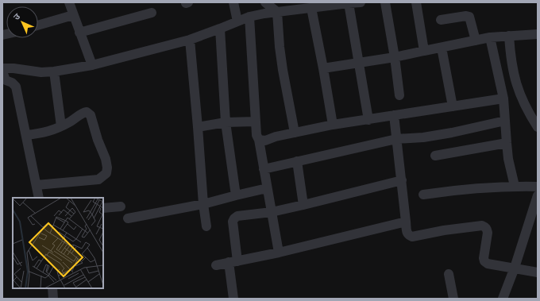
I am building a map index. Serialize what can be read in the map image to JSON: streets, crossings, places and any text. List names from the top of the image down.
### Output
{
  "north": "top left"
}
